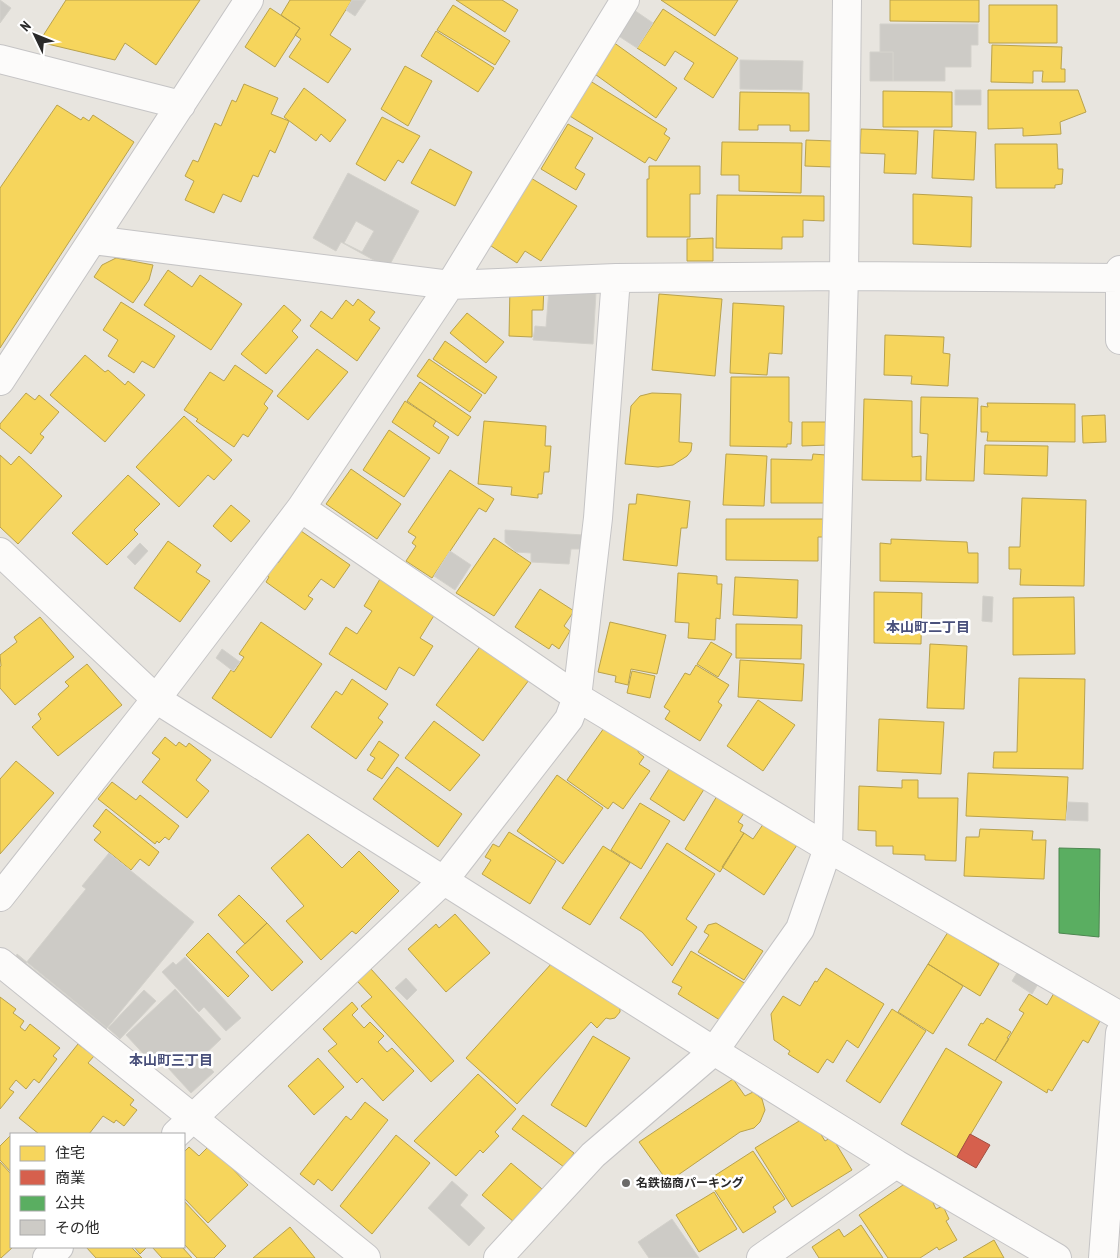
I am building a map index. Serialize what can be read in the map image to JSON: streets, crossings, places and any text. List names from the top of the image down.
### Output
{
  "districts": ["本山町二丁目", "本山町三丁目"],
  "places": ["名鉄協商パーキング"],
  "legend": [
    "住宅",
    "商業",
    "公共",
    "その他"
  ],
  "north": "top left"
}
